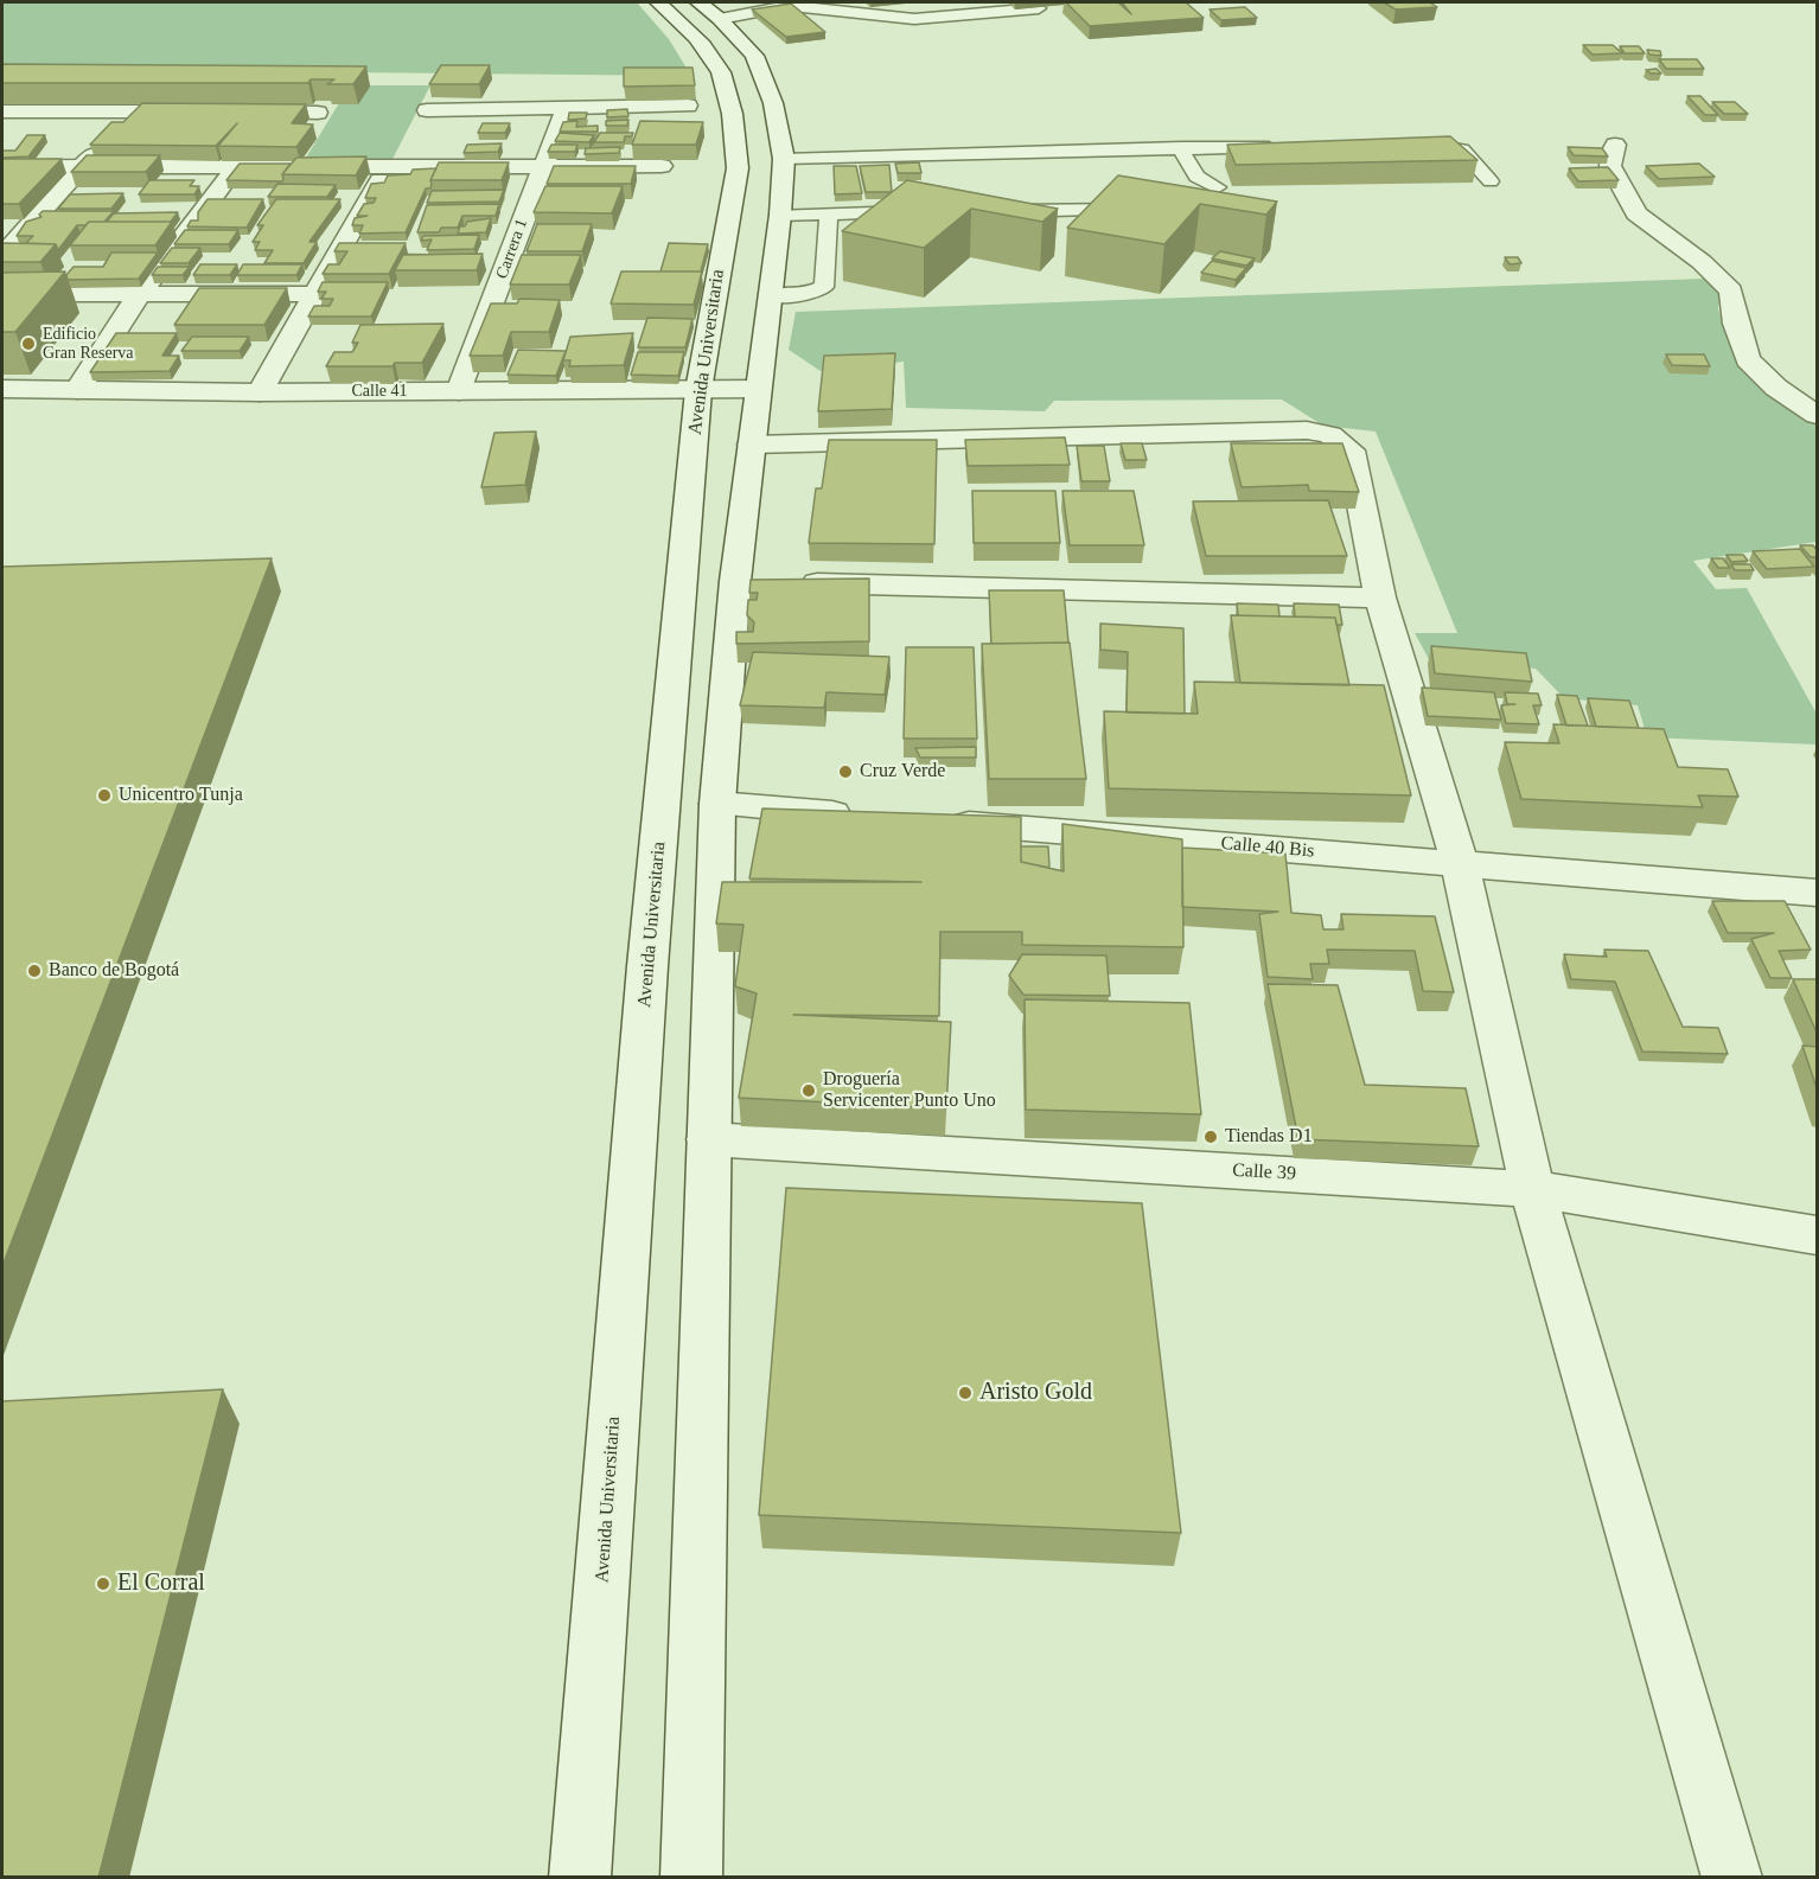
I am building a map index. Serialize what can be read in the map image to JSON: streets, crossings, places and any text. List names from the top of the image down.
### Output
{
  "streets": {
    "street": [
      "Carrera 1",
      "Avenida Universitaria",
      "Calle 41",
      "Calle 40 Bis",
      "Calle 39"
    ]
  },
  "crossings": [
    ["Carrera 1", "Calle 41"],
    ["Avenida Universitaria", "Calle 41"]
  ],
  "places": [
    "Edificio Gran Reserva",
    "Cruz Verde",
    "Unicentro Tunja",
    "Banco de Bogotá",
    "Droguería Servicenter Punto Uno",
    "Tiendas D1",
    "Aristo Gold",
    "El Corral"
  ]
}
